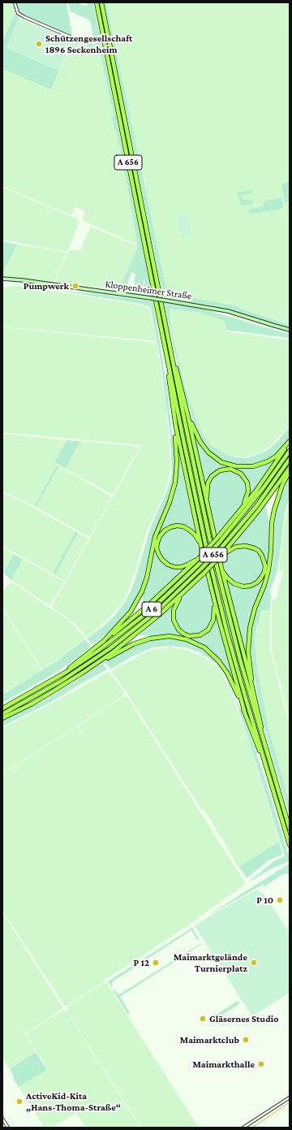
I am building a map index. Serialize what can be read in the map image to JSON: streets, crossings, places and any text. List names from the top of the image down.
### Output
{
  "streets": {
    "highway": ["A 656", "A 6"],
    "main road": ["Kloppenheimer Straße"]
  },
  "places": [
    "Schützengesellschaft 1896 Seckenheim",
    "Pumpwerk",
    "P 10",
    "P 12",
    "Maimarktgelände Turnierplatz",
    "Gläsernes Studio",
    "Maimarktclub",
    "Maimarkthalle",
    "ActiveKid-Kita „Hans-Thoma-Straße“"
  ]
}
